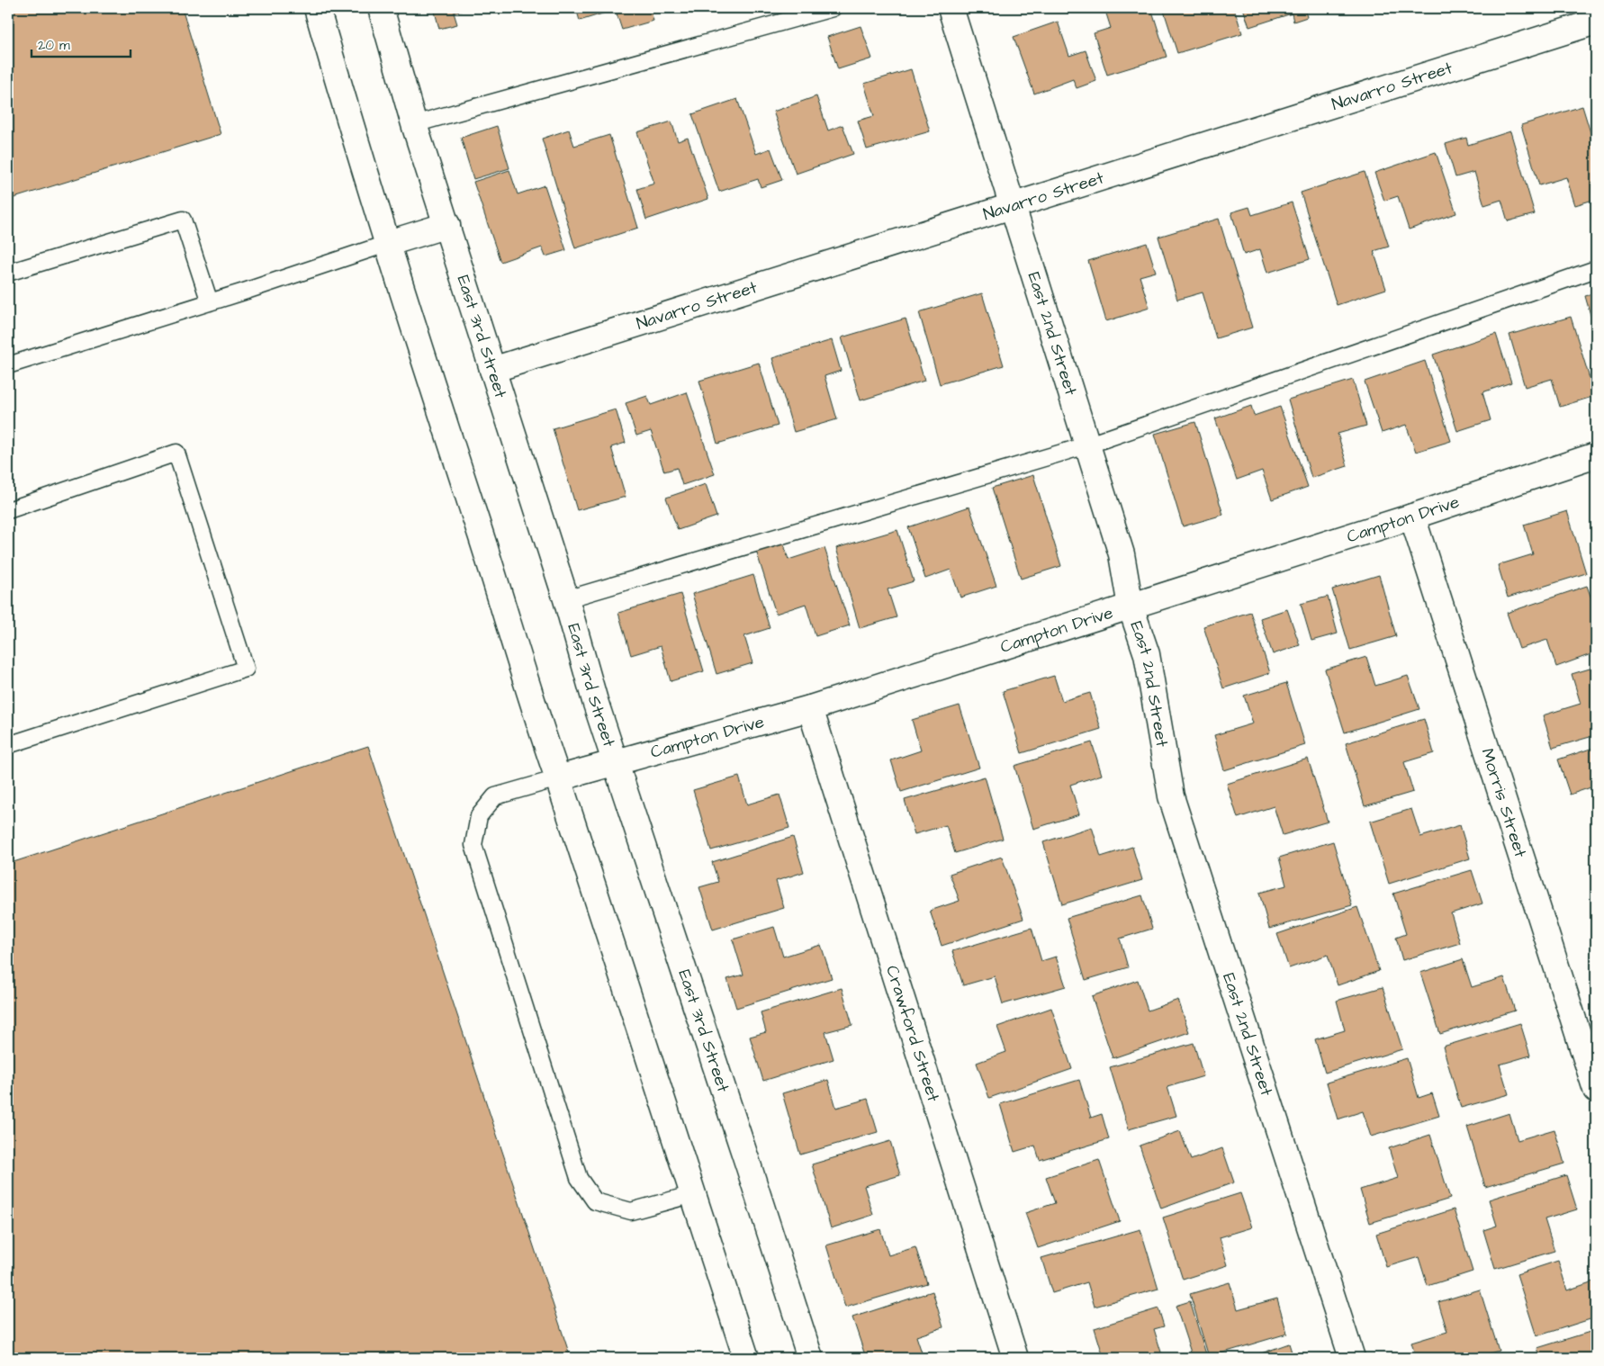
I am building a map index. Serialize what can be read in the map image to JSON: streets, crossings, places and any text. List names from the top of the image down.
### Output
{
  "streets": {
    "street": [
      "Navarro Street",
      "East 2nd Street",
      "East 3rd Street",
      "Campton Drive",
      "Morris Street",
      "Crawford Street"
    ]
  },
  "crossings": [
    ["Navarro Street", "East 2nd Street"],
    ["Navarro Street", "East 3rd Street"],
    ["East 2nd Street", "Campton Drive"],
    ["East 3rd Street", "Campton Drive"],
    ["Campton Drive", "Morris Street"],
    ["Campton Drive", "Crawford Street"]
  ],
  "scale_bar": "20 m"
}
